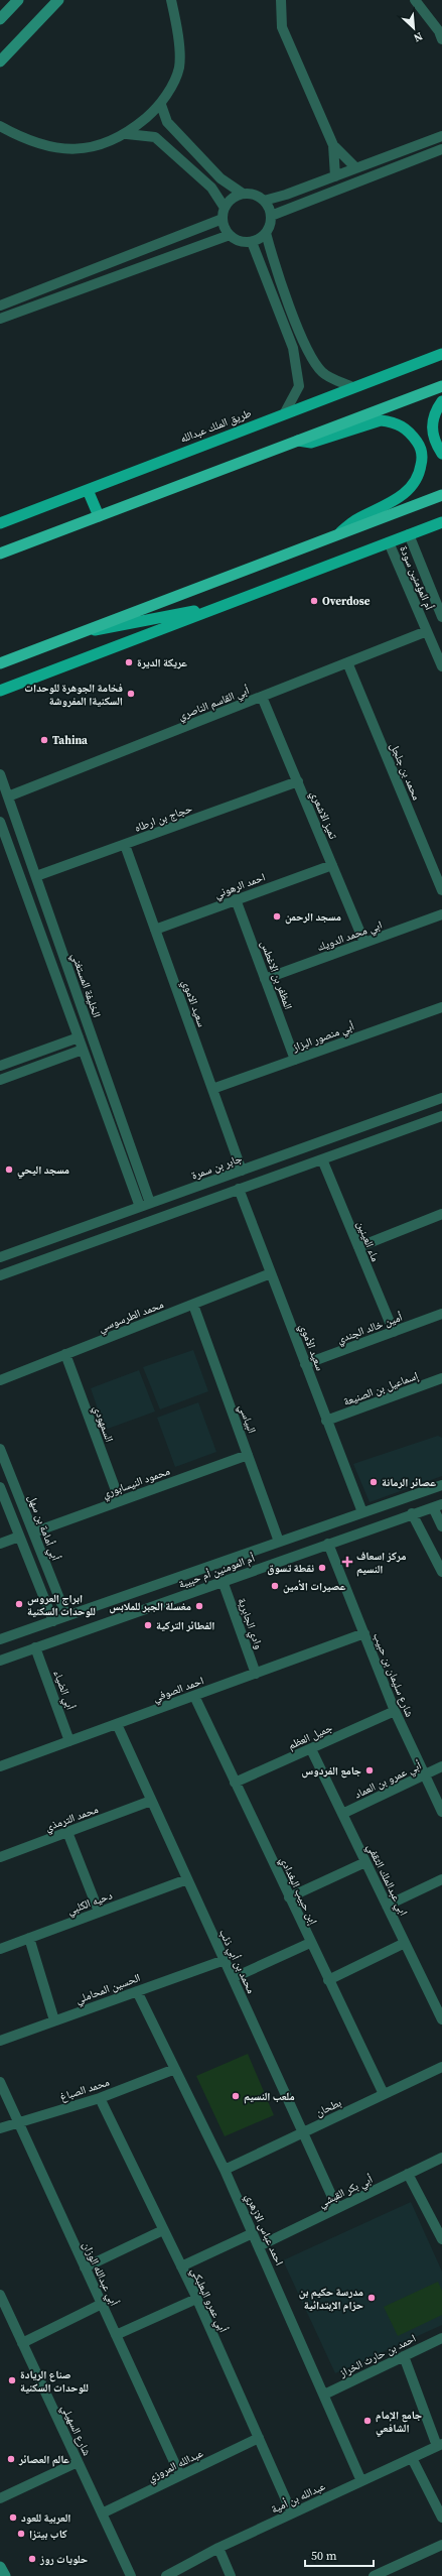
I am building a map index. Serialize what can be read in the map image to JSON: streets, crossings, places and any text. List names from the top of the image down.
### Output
{
  "streets": {
    "main road": ["طريق الملك عبدالله"],
    "street": [
      "أم المؤمنين سودة",
      "أبي القاسم الناصري",
      "محمد بن جلجل",
      "تميز الاشعري",
      "حجاج بن ارطاه",
      "احمد الرهوني",
      "ابي محمد الدويك",
      "المظفر بن الاغطس",
      "الخليفة المستغني",
      "سعيد الاموي",
      "أبي منصور البزاز",
      "جابر بن سمرة",
      "ماء العينين",
      "محمد الطرسوسي",
      "أمين خالد الجندي",
      "سعيد الأموي",
      "إسماعيل بن الصنيعة",
      "البياسي",
      "السمهودي",
      "محمود النيسابوري",
      "أبي أمامة بن سهل",
      "أم المومنين أم حبيبة",
      "وادي الجابرية",
      "شارع سليمان بن حبيب",
      "احمد الصوفي",
      "أبي الضياء",
      "جميل العظم",
      "أبي عمرو بن العماد",
      "محمد الترمذي",
      "ابي عبدالملك الثقفي",
      "إبن حبيب البغدادي",
      "دحيه الكلبي",
      "محمد بن أبي ذئب",
      "الحسين المحاملي",
      "محمد الصباغ",
      "بطحان",
      "أبي بكر القبشي",
      "احمد عباس الازهري",
      "أبي عبدالله الوزان",
      "أبي عمرو البعلبكي",
      "احمد بن حارث الخراز",
      "شارع السهيلي",
      "عبدالله المروزي",
      "عبدالله بن أمية"
    ]
  },
  "crossings": [
    ["أم المؤمنين سودة", "أبي القاسم الناصري"],
    ["أبي القاسم الناصري", "محمد بن جلجل"],
    ["أبي القاسم الناصري", "تميز الاشعري"],
    ["أبي القاسم الناصري", "الخليفة المستغني"],
    ["تميز الاشعري", "حجاج بن ارطاه"],
    ["تميز الاشعري", "احمد الرهوني"],
    ["تميز الاشعري", "ابي محمد الدويك"],
    ["حجاج بن ارطاه", "الخليفة المستغني"],
    ["حجاج بن ارطاه", "سعيد الاموي"],
    ["احمد الرهوني", "المظفر بن الاغطس"],
    ["احمد الرهوني", "سعيد الاموي"],
    ["ابي محمد الدويك", "المظفر بن الاغطس"],
    ["المظفر بن الاغطس", "أبي منصور البزاز"],
    ["الخليفة المستغني", "جابر بن سمرة"],
    ["سعيد الاموي", "أبي منصور البزاز"],
    ["سعيد الاموي", "جابر بن سمرة"],
    ["ماء العينين", "أمين خالد الجندي"],
    ["محمد الطرسوسي", "سعيد الأموي"],
    ["محمد الطرسوسي", "البياسي"],
    ["محمد الطرسوسي", "السمهودي"],
    ["أمين خالد الجندي", "سعيد الأموي"],
    ["سعيد الأموي", "إسماعيل بن الصنيعة"],
    ["سعيد الأموي", "أم المومنين أم حبيبة"],
    ["البياسي", "محمود النيسابوري"],
    ["البياسي", "أم المومنين أم حبيبة"],
    ["السمهودي", "محمود النيسابوري"],
    ["محمود النيسابوري", "أبي أمامة بن سهل"],
    ["أبي أمامة بن سهل", "أم المومنين أم حبيبة"],
    ["أم المومنين أم حبيبة", "وادي الجابرية"],
    ["أم المومنين أم حبيبة", "شارع سليمان بن حبيب"],
    ["أم المومنين أم حبيبة", "أبي الضياء"],
    ["وادي الجابرية", "احمد الصوفي"],
    ["شارع سليمان بن حبيب", "احمد الصوفي"],
    ["شارع سليمان بن حبيب", "جميل العظم"],
    ["شارع سليمان بن حبيب", "أبي عمرو بن العماد"],
    ["احمد الصوفي", "أبي الضياء"],
    ["احمد الصوفي", "إبن حبيب البغدادي"],
    ["احمد الصوفي", "محمد بن أبي ذئب"],
    ["جميل العظم", "ابي عبدالملك الثقفي"],
    ["جميل العظم", "إبن حبيب البغدادي"],
    ["أبي عمرو بن العماد", "ابي عبدالملك الثقفي"],
    ["محمد الترمذي", "محمد بن أبي ذئب"],
    ["إبن حبيب البغدادي", "بطحان"],
    ["دحيه الكلبي", "محمد بن أبي ذئب"],
    ["محمد بن أبي ذئب", "الحسين المحاملي"],
    ["محمد بن أبي ذئب", "بطحان"],
    ["محمد بن أبي ذئب", "أبي بكر القبشي"],
    ["الحسين المحاملي", "احمد عباس الازهري"],
    ["محمد الصباغ", "احمد عباس الازهري"],
    ["محمد الصباغ", "أبي عبدالله الوزان"],
    ["محمد الصباغ", "أبي عمرو البعلبكي"],
    ["بطحان", "احمد عباس الازهري"],
    ["أبي بكر القبشي", "احمد عباس الازهري"],
    ["احمد عباس الازهري", "احمد بن حارث الخراز"],
    ["احمد عباس الازهري", "عبدالله بن أمية"],
    ["أبي عبدالله الوزان", "عبدالله المروزي"],
    ["أبي عمرو البعلبكي", "عبدالله المروزي"],
    ["أبي عمرو البعلبكي", "عبدالله بن أمية"],
    ["شارع السهيلي", "عبدالله المروزي"]
  ],
  "places": {
    "other": [
      "Overdose",
      "عريكة الديرة",
      "فخامة الجوهرة للوحدات السكنيةا المفروشة",
      "Tahina",
      "مسجد الرحمن",
      "مسجد اليحي",
      "عصائر الرمانة",
      "نقطة تسوق",
      "عصيرات الأمين",
      "ابراج العروس للوحدات السكنية",
      "مغسلة الجبر للملابس",
      "الفطائر التركية",
      "جامع الفردوس",
      "ملعب النسيم",
      "مدرسة حكيم بن حزام الإبتدائية",
      "صناع الريادة للوحدات السكنية",
      "جامع الإمام الشافعي",
      "عالم العصائر",
      "العربية للعود",
      "كاب بيتزا",
      "حلويات روز"
    ],
    "health": ["مركز اسعاف النسيم"]
  },
  "scale_bar": "50 m",
  "north": "bottom right"
}
